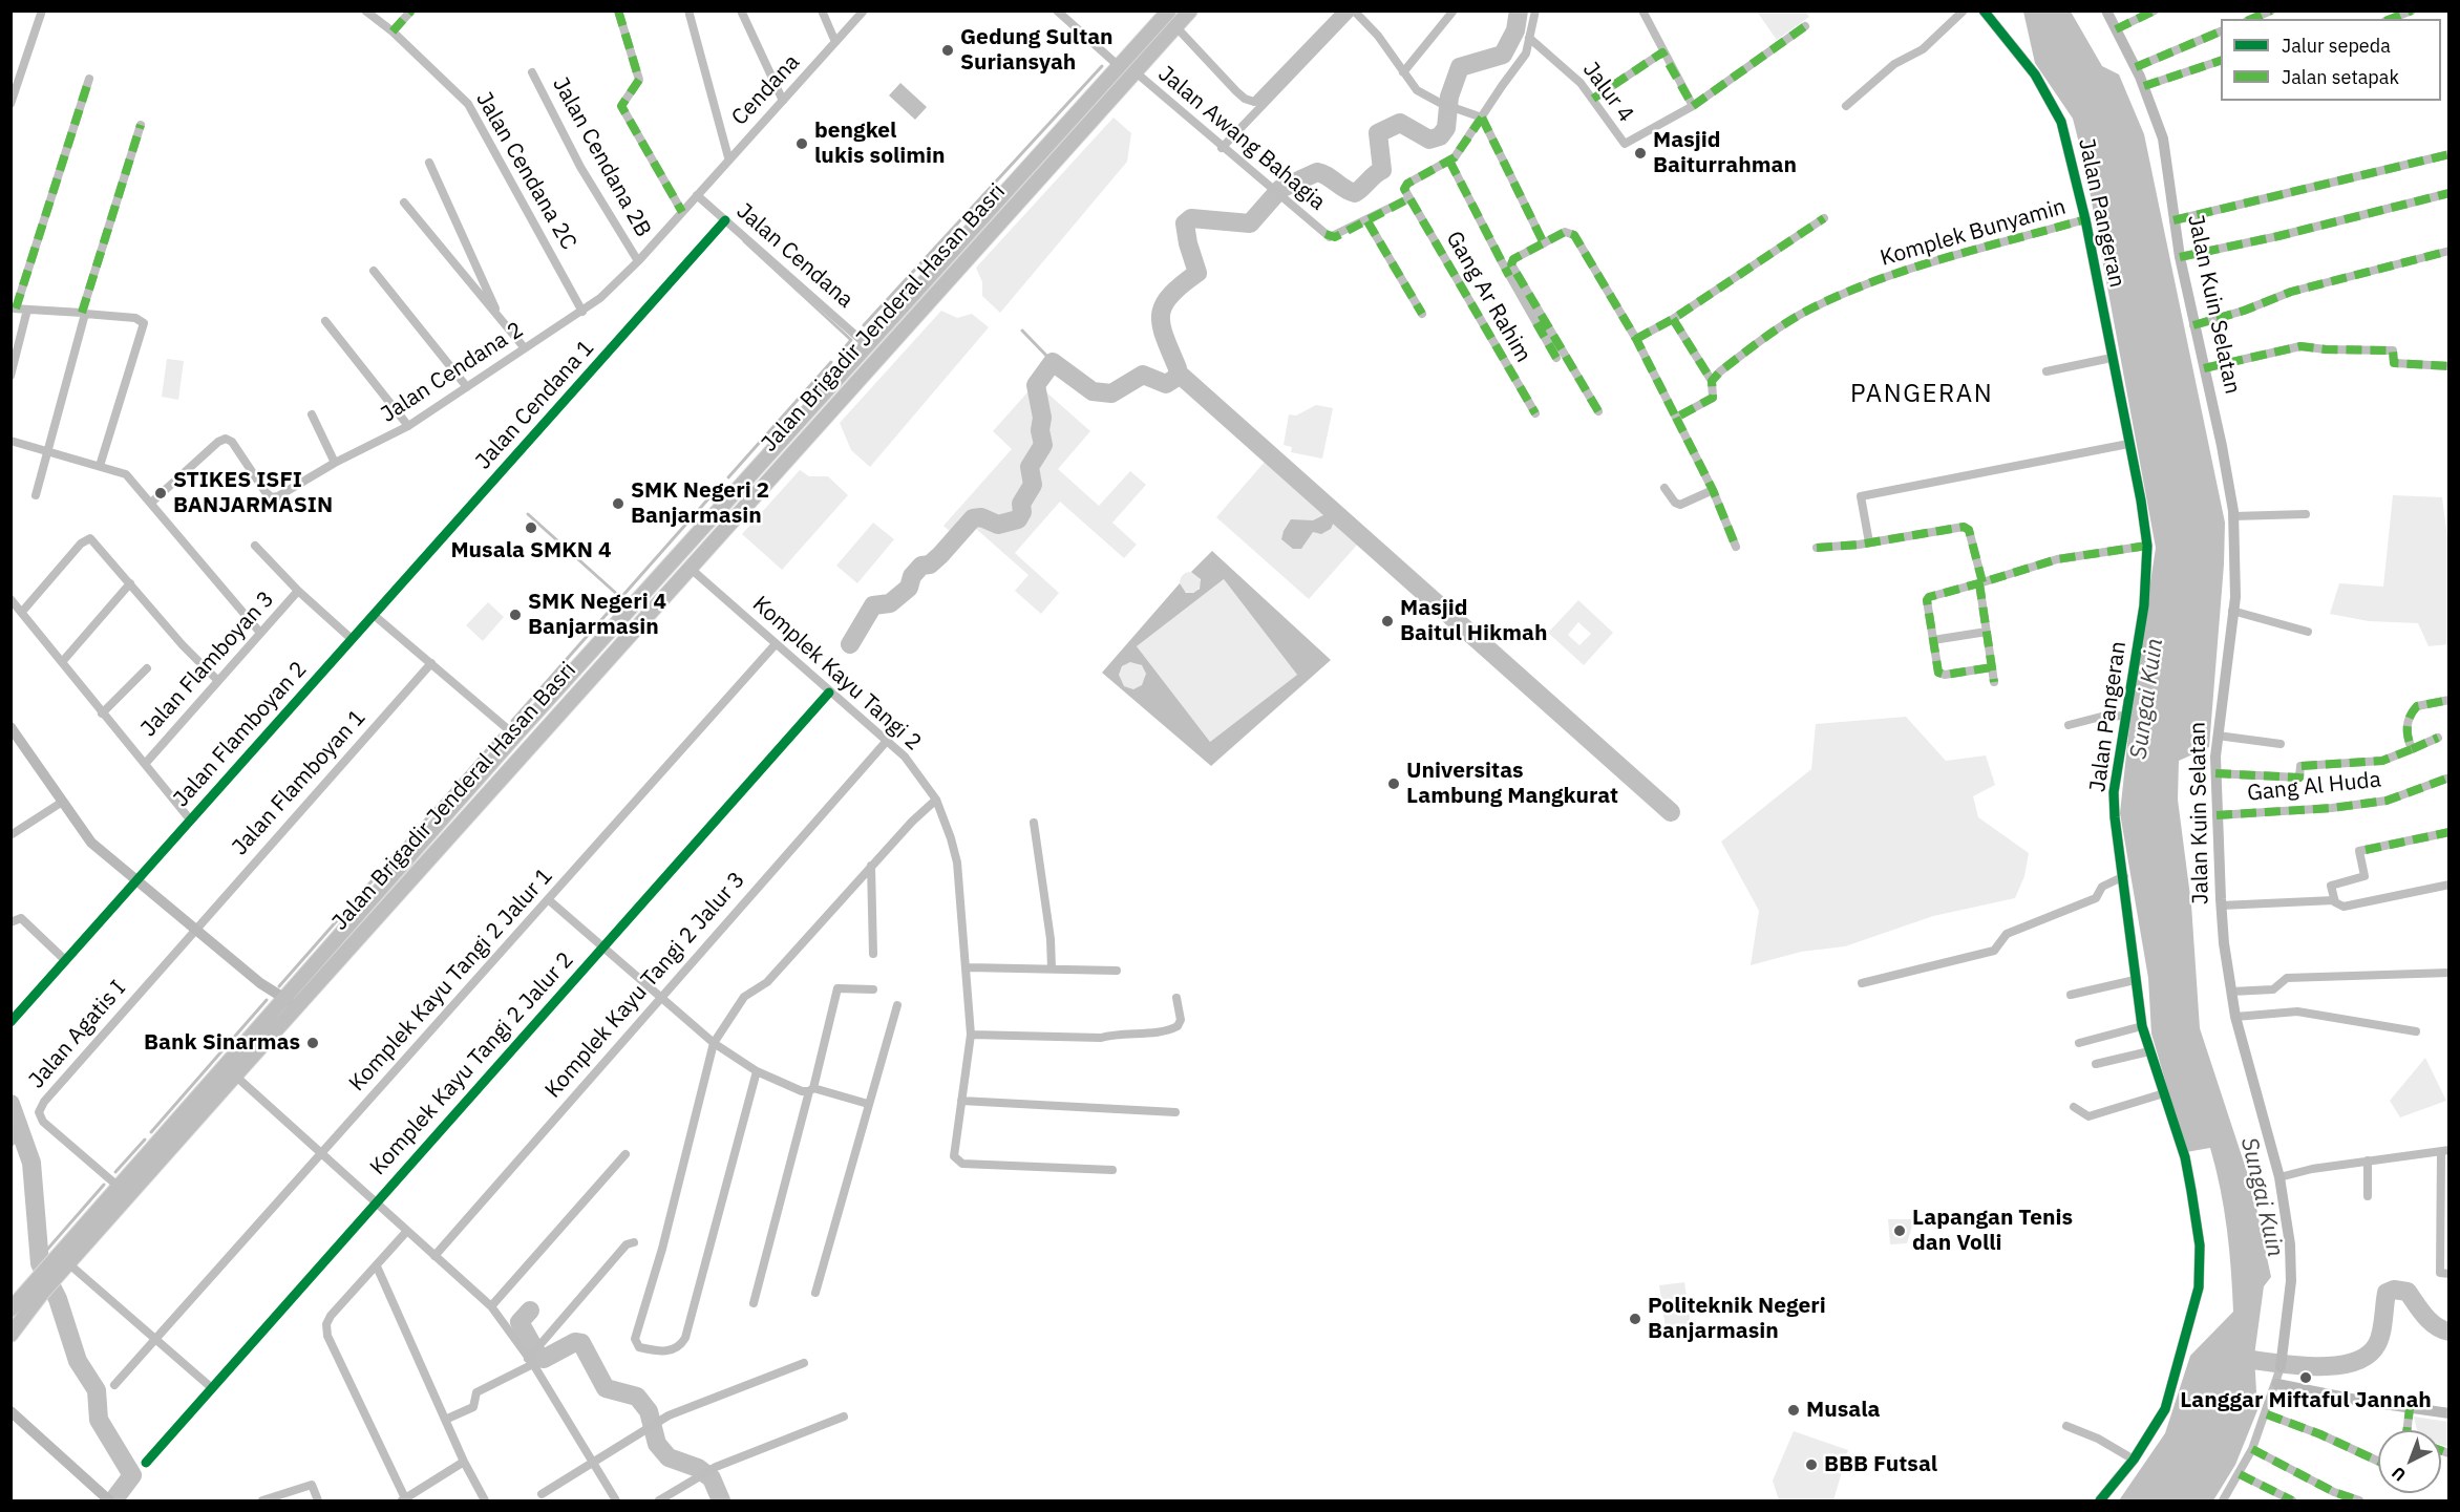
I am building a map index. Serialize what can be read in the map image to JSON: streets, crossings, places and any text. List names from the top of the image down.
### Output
{
  "streets": {
    "highway": ["Jalan Brigadir Jenderal Hasan Basri"],
    "street": [
      "Cendana",
      "Jalur 4",
      "Jalan Awang Bahagia",
      "Jalan Cendana 2B",
      "Jalan Cendana 2C",
      "Jalan Pangeran",
      "Komplek Bunyamin",
      "Jalan Cendana",
      "Gang Ar Rahim",
      "Jalan Kuin Selatan",
      "Jalan Cendana 2",
      "Jalan Cendana 1",
      "Jalan Flamboyan 3",
      "Komplek Kayu Tangi 2",
      "Jalan Flamboyan 2",
      "Jalan Flamboyan 1",
      "Gang Al Huda",
      "Komplek Kayu Tangi 2 Jalur 1",
      "Komplek Kayu Tangi 2 Jalur 3",
      "Jalan Agatis I",
      "Komplek Kayu Tangi 2 Jalur 2"
    ]
  },
  "crossings": [
    ["Cendana", "Jalan Cendana"],
    ["Cendana", "Jalan Cendana 2"],
    ["Jalan Awang Bahagia", "Jalan Brigadir Jenderal Hasan Basri"],
    ["Jalan Cendana 2B", "Jalan Cendana 2"],
    ["Jalan Cendana 2C", "Jalan Cendana 2"],
    ["Jalan Pangeran", "Komplek Bunyamin"],
    ["Jalan Cendana", "Jalan Brigadir Jenderal Hasan Basri"],
    ["Jalan Cendana", "Jalan Cendana 2"],
    ["Jalan Cendana", "Jalan Cendana 1"],
    ["Jalan Kuin Selatan", "Gang Al Huda"],
    ["Jalan Brigadir Jenderal Hasan Basri", "Komplek Kayu Tangi 2"],
    ["Jalan Brigadir Jenderal Hasan Basri", "Jalan Agatis I"],
    ["Jalan Cendana 1", "Jalan Flamboyan 2"],
    ["Komplek Kayu Tangi 2", "Komplek Kayu Tangi 2 Jalur 1"],
    ["Komplek Kayu Tangi 2", "Komplek Kayu Tangi 2 Jalur 3"],
    ["Komplek Kayu Tangi 2", "Komplek Kayu Tangi 2 Jalur 2"],
    ["Jalan Flamboyan 1", "Jalan Agatis I"]
  ],
  "districts": ["PANGERAN"],
  "water": ["Sungai Kuin"],
  "places": [
    "Gedung Sultan Suriansyah",
    "bengkel lukis solimin",
    "Masjid Baiturrahman",
    "STIKES ISFI BANJARMASIN",
    "SMK Negeri 2 Banjarmasin",
    "Musala SMKN 4",
    "SMK Negeri 4 Banjarmasin",
    "Masjid Baitul Hikmah",
    "Universitas Lambung Mangkurat",
    "Bank Sinarmas",
    "Lapangan Tenis dan Volli",
    "Politeknik Negeri Banjarmasin",
    "Langgar Miftaful Jannah",
    "Musala",
    "BBB Futsal"
  ],
  "legend": ["Jalur sepeda", "Jalan setapak"],
  "north": "bottom left"
}
